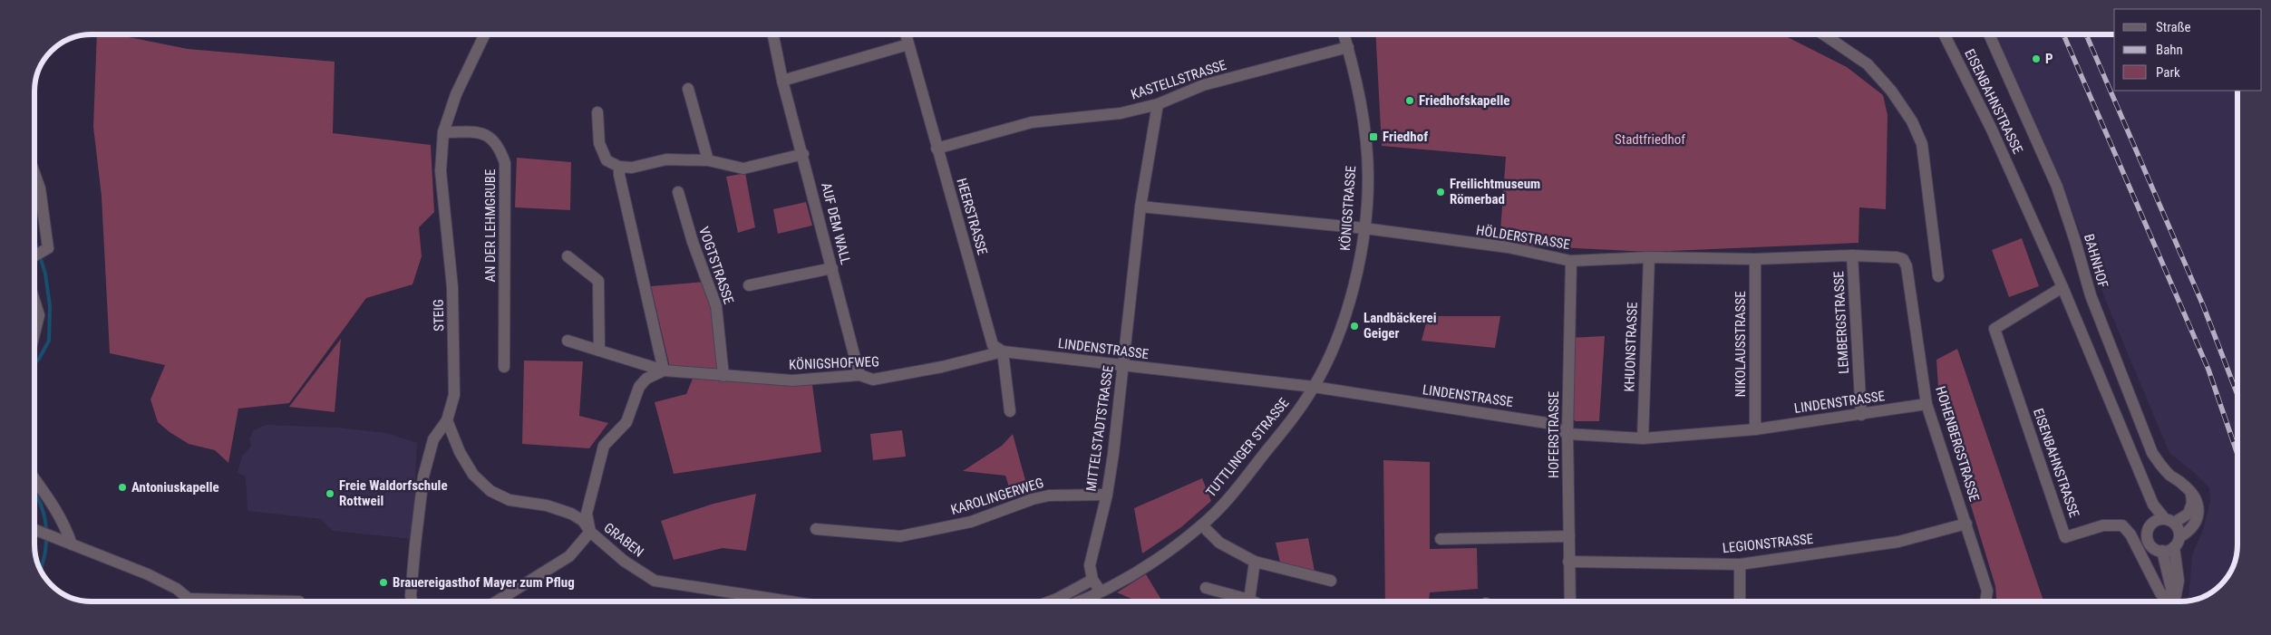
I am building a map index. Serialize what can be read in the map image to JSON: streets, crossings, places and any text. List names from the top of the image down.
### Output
{
  "streets": {
    "street": [
      "KASTELLSTRASSE",
      "EISENBAHNSTRASSE",
      "KÖNIGSTRASSE",
      "HEERSTRASSE",
      "AUF DEM WALL",
      "AN DER LEHMGRUBE",
      "HÖLDERSTRASSE",
      "BAHNHOF",
      "VOGTSTRASSE",
      "STEIG",
      "LEMBERGSTRASSE",
      "NIKOLAUSSTRASSE",
      "KHUONSTRASSE",
      "LINDENSTRASSE",
      "KÖNIGSHOFWEG",
      "MITTELSTADTSTRASSE",
      "HOFERSTRASSE",
      "HOHENBERGSTRASSE",
      "TUTTLINGER STRASSE",
      "KAROLINGERWEG",
      "GRABEN",
      "LEGIONSTRASSE"
    ]
  },
  "crossings": [
    ["KASTELLSTRASSE", "KÖNIGSTRASSE"],
    ["KASTELLSTRASSE", "HEERSTRASSE"],
    ["KASTELLSTRASSE", "MITTELSTADTSTRASSE"],
    ["EISENBAHNSTRASSE", "BAHNHOF"],
    ["KÖNIGSTRASSE", "HÖLDERSTRASSE"],
    ["KÖNIGSTRASSE", "LINDENSTRASSE"],
    ["KÖNIGSTRASSE", "TUTTLINGER STRASSE"],
    ["HEERSTRASSE", "LINDENSTRASSE"],
    ["HEERSTRASSE", "KÖNIGSHOFWEG"],
    ["AUF DEM WALL", "KÖNIGSHOFWEG"],
    ["AN DER LEHMGRUBE", "STEIG"],
    ["HÖLDERSTRASSE", "LEMBERGSTRASSE"],
    ["HÖLDERSTRASSE", "NIKOLAUSSTRASSE"],
    ["HÖLDERSTRASSE", "KHUONSTRASSE"],
    ["HÖLDERSTRASSE", "MITTELSTADTSTRASSE"],
    ["HÖLDERSTRASSE", "HOFERSTRASSE"],
    ["HÖLDERSTRASSE", "HOHENBERGSTRASSE"],
    ["VOGTSTRASSE", "KÖNIGSHOFWEG"],
    ["STEIG", "GRABEN"],
    ["LEMBERGSTRASSE", "LINDENSTRASSE"],
    ["NIKOLAUSSTRASSE", "LINDENSTRASSE"],
    ["KHUONSTRASSE", "LINDENSTRASSE"],
    ["LINDENSTRASSE", "KÖNIGSHOFWEG"],
    ["LINDENSTRASSE", "MITTELSTADTSTRASSE"],
    ["LINDENSTRASSE", "HOFERSTRASSE"],
    ["LINDENSTRASSE", "HOHENBERGSTRASSE"],
    ["LINDENSTRASSE", "TUTTLINGER STRASSE"],
    ["MITTELSTADTSTRASSE", "KAROLINGERWEG"],
    ["HOFERSTRASSE", "LEGIONSTRASSE"],
    ["HOHENBERGSTRASSE", "LEGIONSTRASSE"]
  ],
  "parks": ["Stadtfriedhof"],
  "places": {
    "other": [
      "P",
      "Friedhofskapelle",
      "Freilichtmuseum Römerbad",
      "Landbäckerei Geiger",
      "Antoniuskapelle",
      "Freie Waldorfschule Rottweil",
      "Brauereigasthof Mayer zum Pflug"
    ],
    "transit": ["Friedhof"]
  },
  "legend": ["Straße", "Bahn", "Park"]
}
